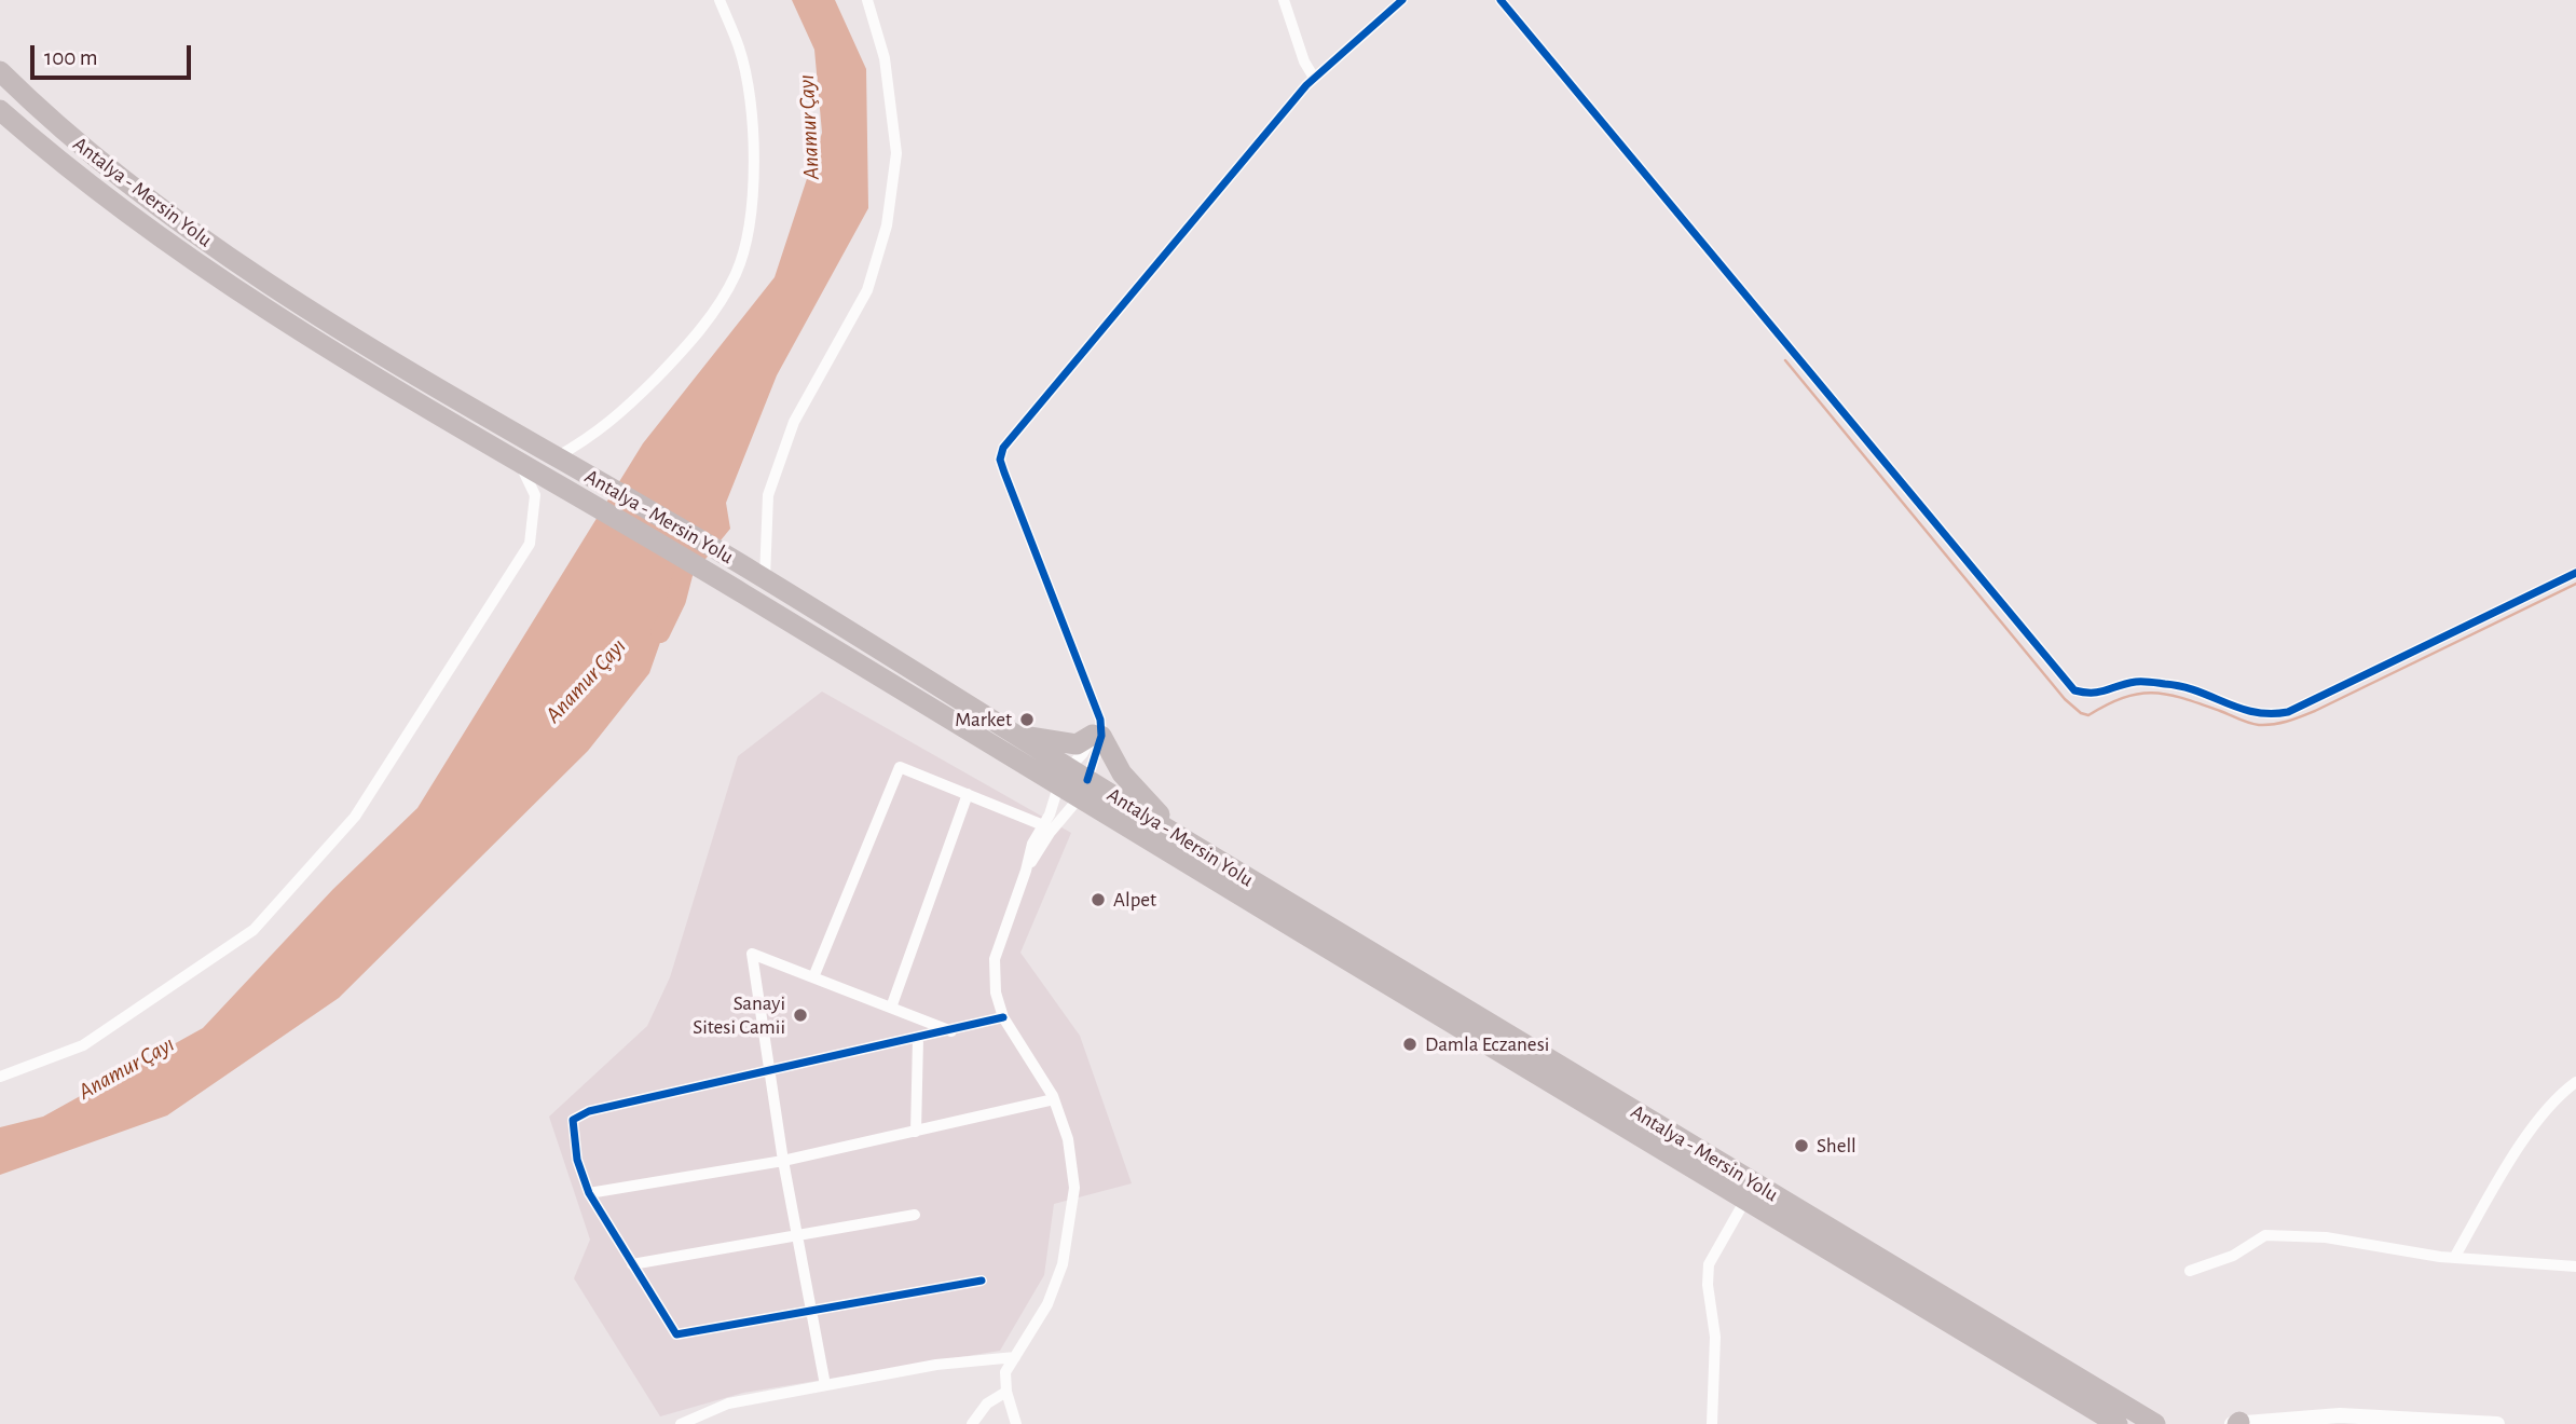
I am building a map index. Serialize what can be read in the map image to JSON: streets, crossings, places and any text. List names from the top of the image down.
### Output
{
  "streets": {
    "highway": ["Antalya - Mersin Yolu"]
  },
  "water": ["Anamur Çayı"],
  "places": [
    "Market",
    "Alpet",
    "Sanayi Sitesi Camii",
    "Damla Eczanesi",
    "Shell"
  ],
  "scale_bar": "100 m"
}
